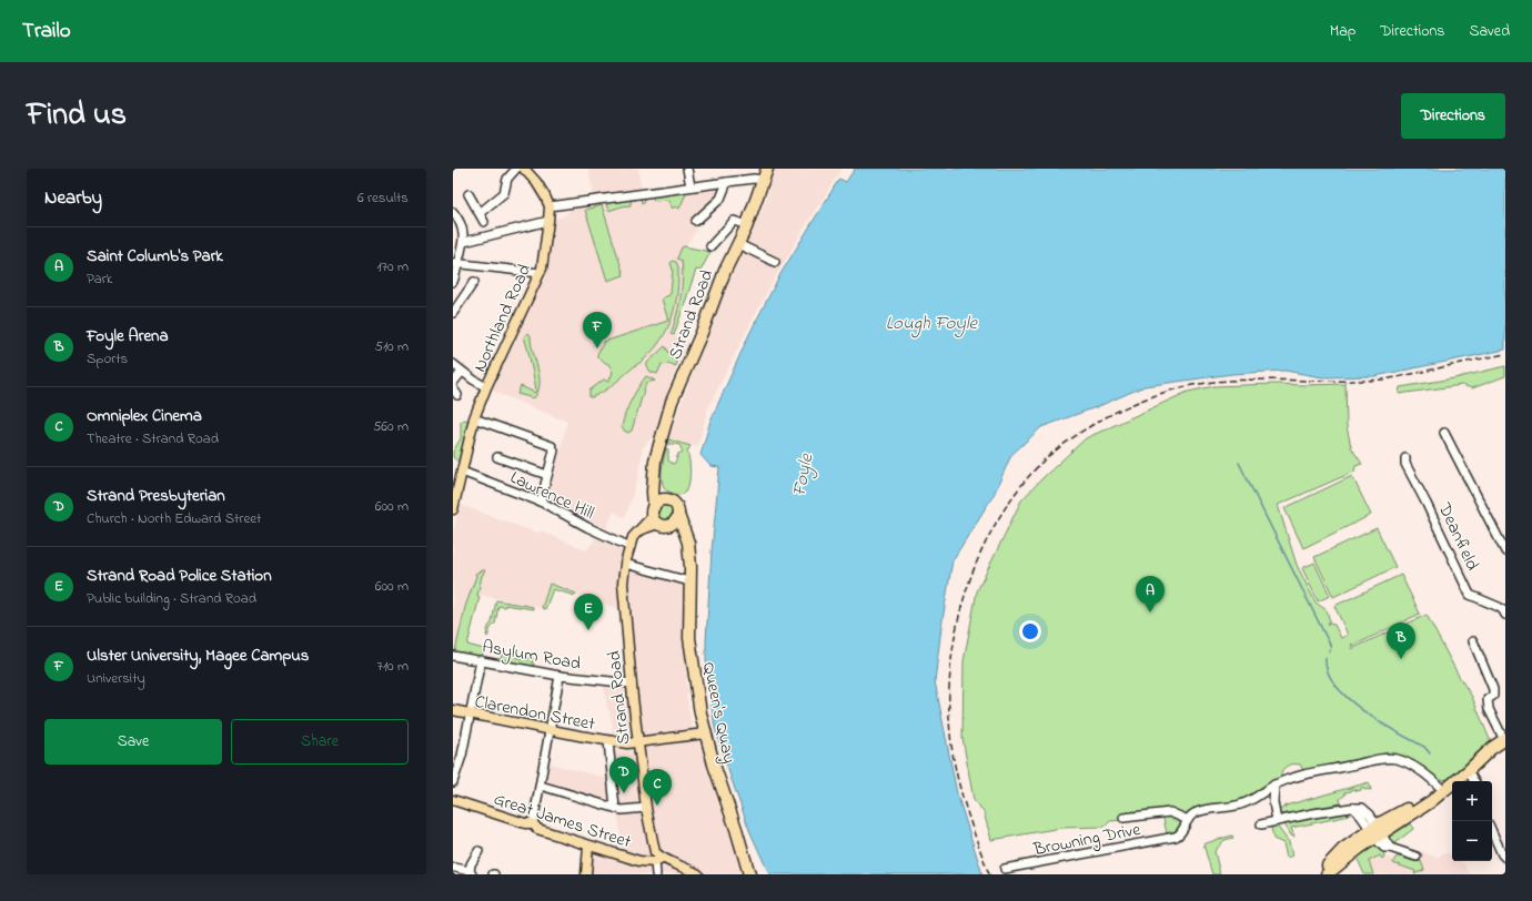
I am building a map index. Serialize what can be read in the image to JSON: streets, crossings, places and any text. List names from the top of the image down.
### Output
{
  "streets": {
    "highway": ["Strand Road", "Queen's Quay"],
    "main road": ["Northland Road", "Clarendon Street", "Great James Street"],
    "street": [
      "Lawrence Hill",
      "Deanfield",
      "Asylum Road",
      "Browning Drive"
    ]
  },
  "crossings": [
    ["Strand Road", "Lawrence Hill"],
    ["Strand Road", "Asylum Road"],
    ["Strand Road", "Clarendon Street"],
    ["Strand Road", "Queen's Quay"],
    ["Northland Road", "Lawrence Hill"],
    ["Clarendon Street", "Queen's Quay"]
  ],
  "water": ["Lough Foyle", "Foyle"],
  "page": {
    "header": "Trailo",
    "nav": ["Map", "Directions", "Saved"],
    "title": "Find us",
    "buttons": [
      "Directions",
      ["Save", "Share"]
    ],
    "heading": ["Nearby", "6 results"],
    "list": [
      {
        "mark": "A",
        "name": "Saint Columb's Park",
        "note": "Park",
        "value": "170 m"
      },
      {
        "mark": "B",
        "name": "Foyle Arena",
        "note": "Sports",
        "value": "510 m"
      },
      {
        "mark": "C",
        "name": "Omniplex Cinema",
        "note": "Theatre · Strand Road",
        "value": "560 m"
      },
      {
        "mark": "D",
        "name": "Strand Presbyterian",
        "note": "Church · North Edward Street",
        "value": "600 m"
      },
      {
        "mark": "E",
        "name": "Strand Road Police Station",
        "note": "Public building · Strand Road",
        "value": "600 m"
      },
      {
        "mark": "F",
        "name": "Ulster University, Magee Campus",
        "note": "University",
        "value": "710 m"
      }
    ],
    "pins": [
      "F",
      "A",
      "E",
      "B",
      "D",
      "C"
    ],
    "map_buttons": ["+", "−"]
  }
}
